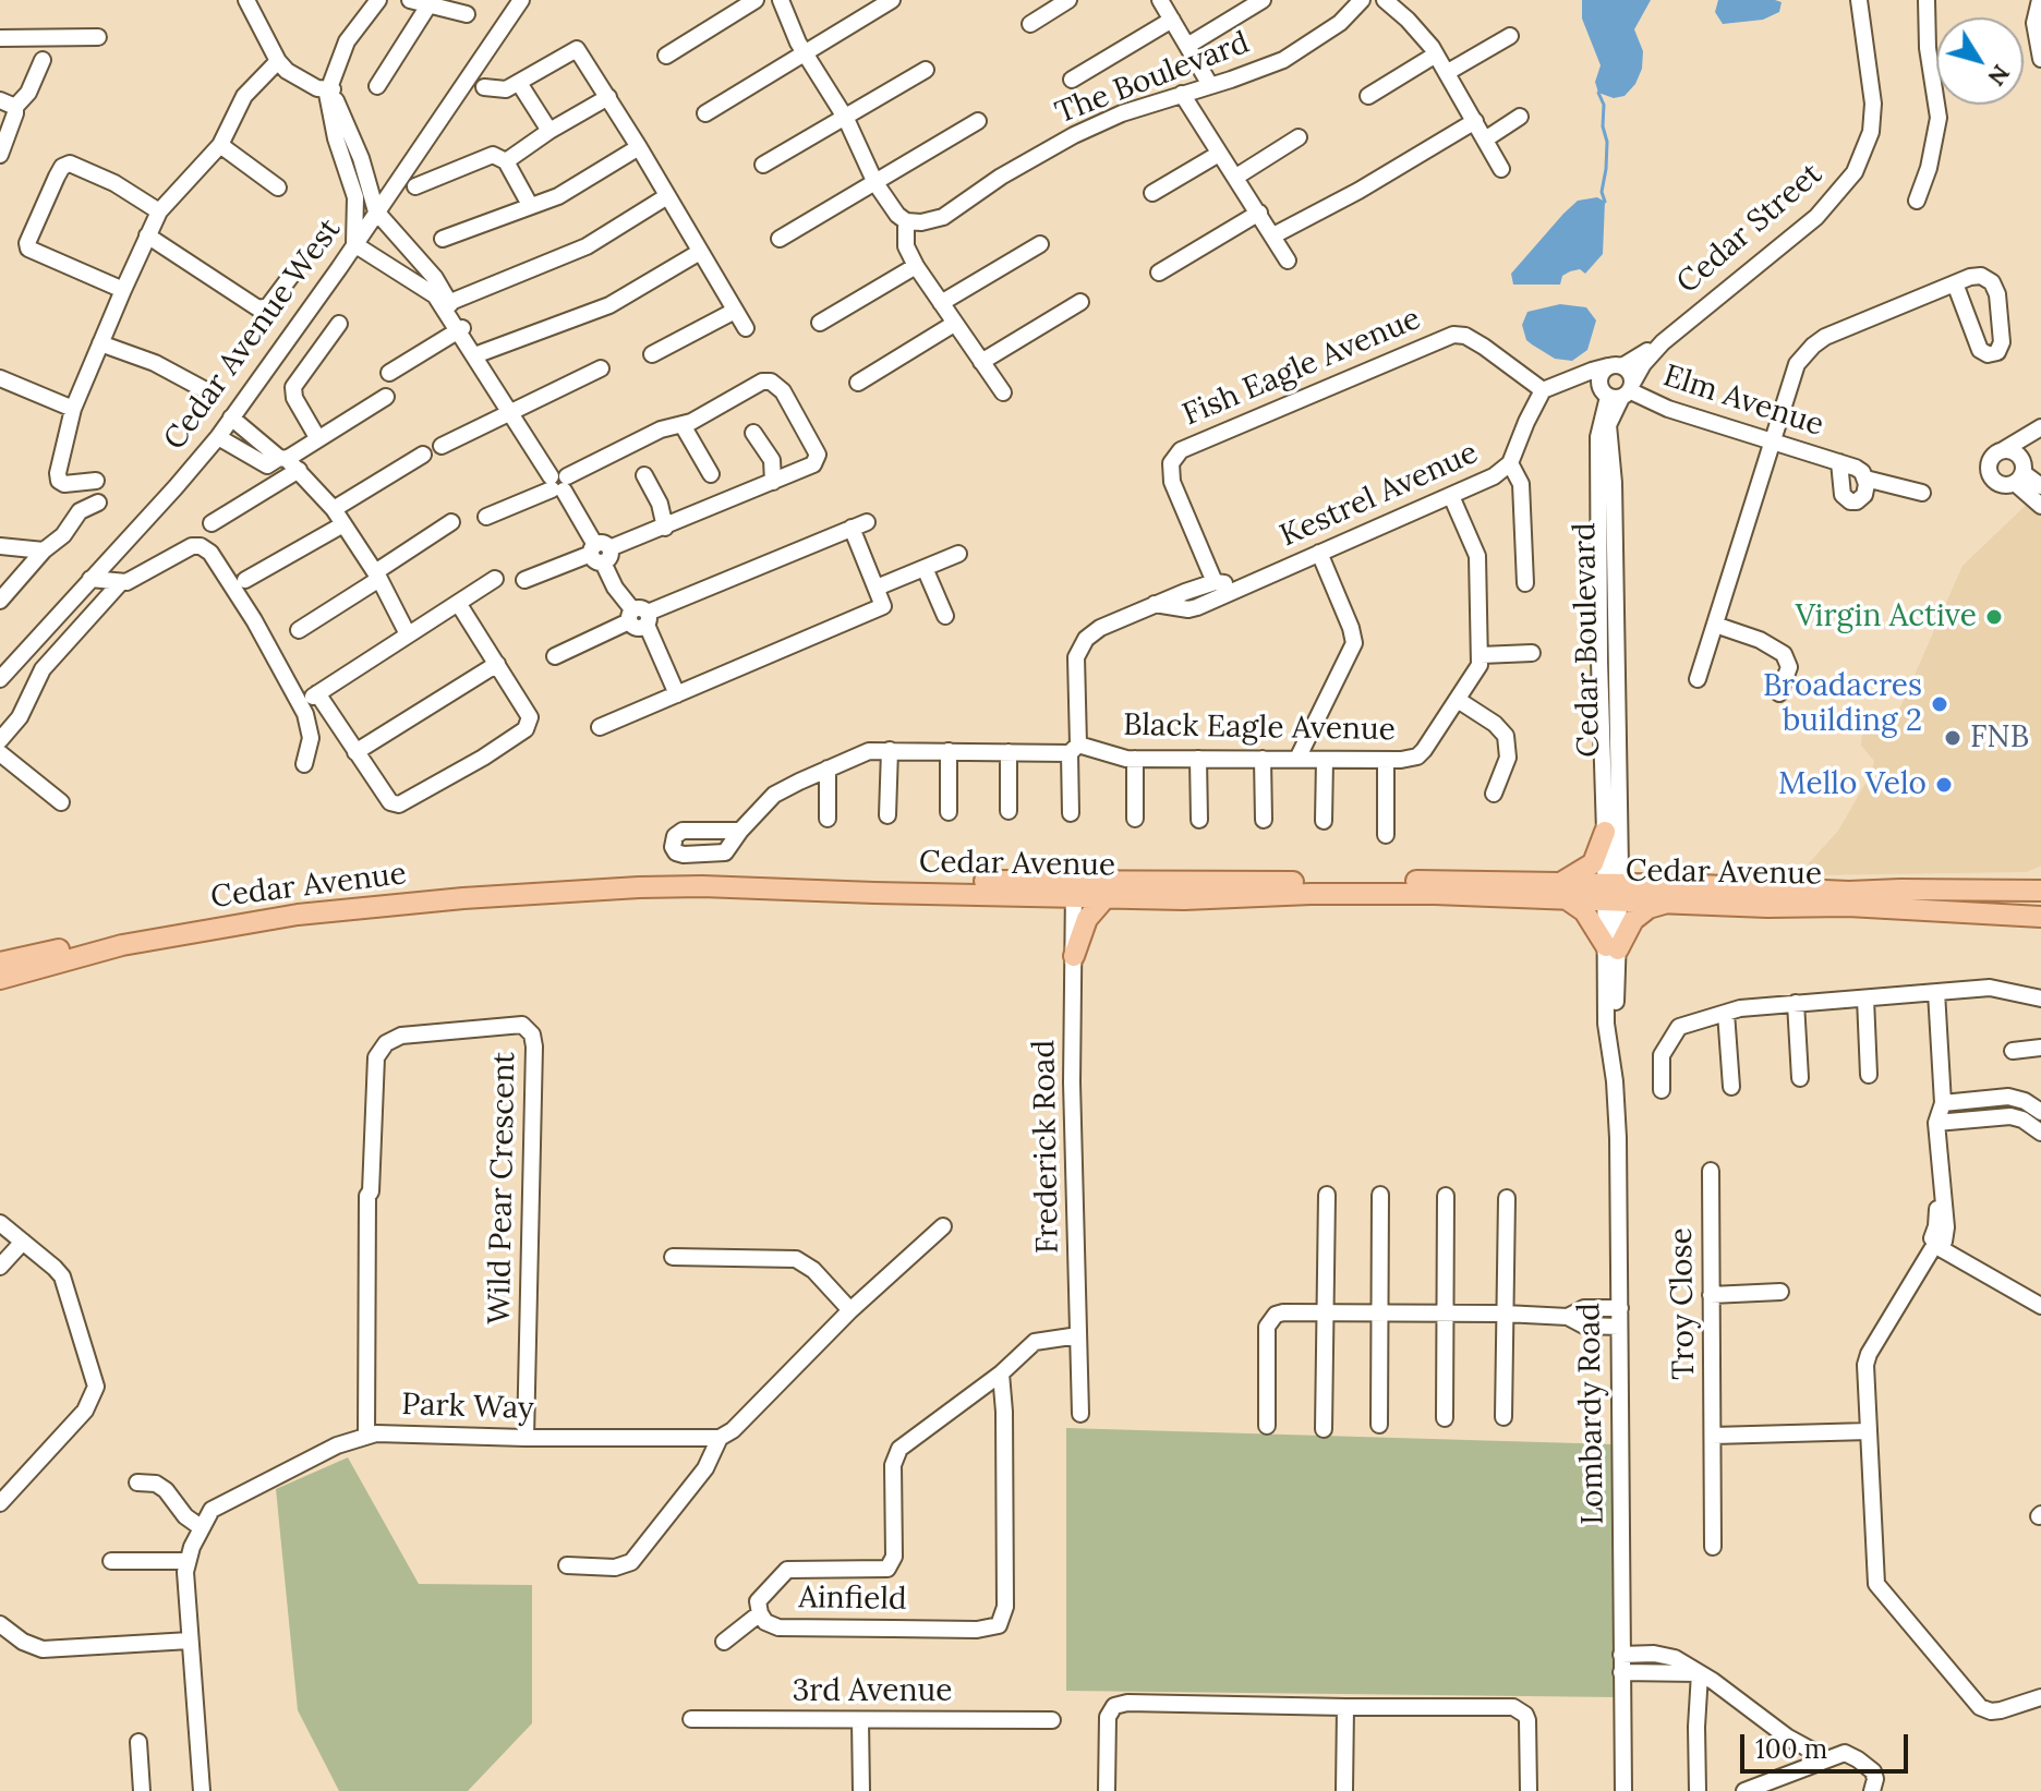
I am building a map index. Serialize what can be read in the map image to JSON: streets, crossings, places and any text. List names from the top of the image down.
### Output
{
  "streets": {
    "main road": ["Cedar Avenue"],
    "street": [
      "The Boulevard",
      "Cedar Street",
      "Cedar Avenue West",
      "Fish Eagle Avenue",
      "Elm Avenue",
      "Kestrel Avenue",
      "Cedar Boulevard",
      "Black Eagle Avenue",
      "Frederick Road",
      "Wild Pear Crescent",
      "Troy Close",
      "Park Way",
      "Lombardy Road",
      "Ainfield",
      "3rd Avenue"
    ]
  },
  "crossings": [
    ["Cedar Street", "Elm Avenue"],
    ["Cedar Street", "Cedar Boulevard"],
    ["Fish Eagle Avenue", "Kestrel Avenue"],
    ["Elm Avenue", "Cedar Boulevard"],
    ["Kestrel Avenue", "Black Eagle Avenue"],
    ["Cedar Boulevard", "Cedar Avenue"],
    ["Cedar Boulevard", "Lombardy Road"],
    ["Cedar Avenue", "Frederick Road"],
    ["Cedar Avenue", "Lombardy Road"],
    ["Frederick Road", "Ainfield"],
    ["Wild Pear Crescent", "Park Way"]
  ],
  "places": [
    "Virgin Active",
    "Broadacres building 2",
    "FNB",
    "Mello Velo"
  ],
  "scale_bar": "100 m",
  "north": "bottom right"
}
